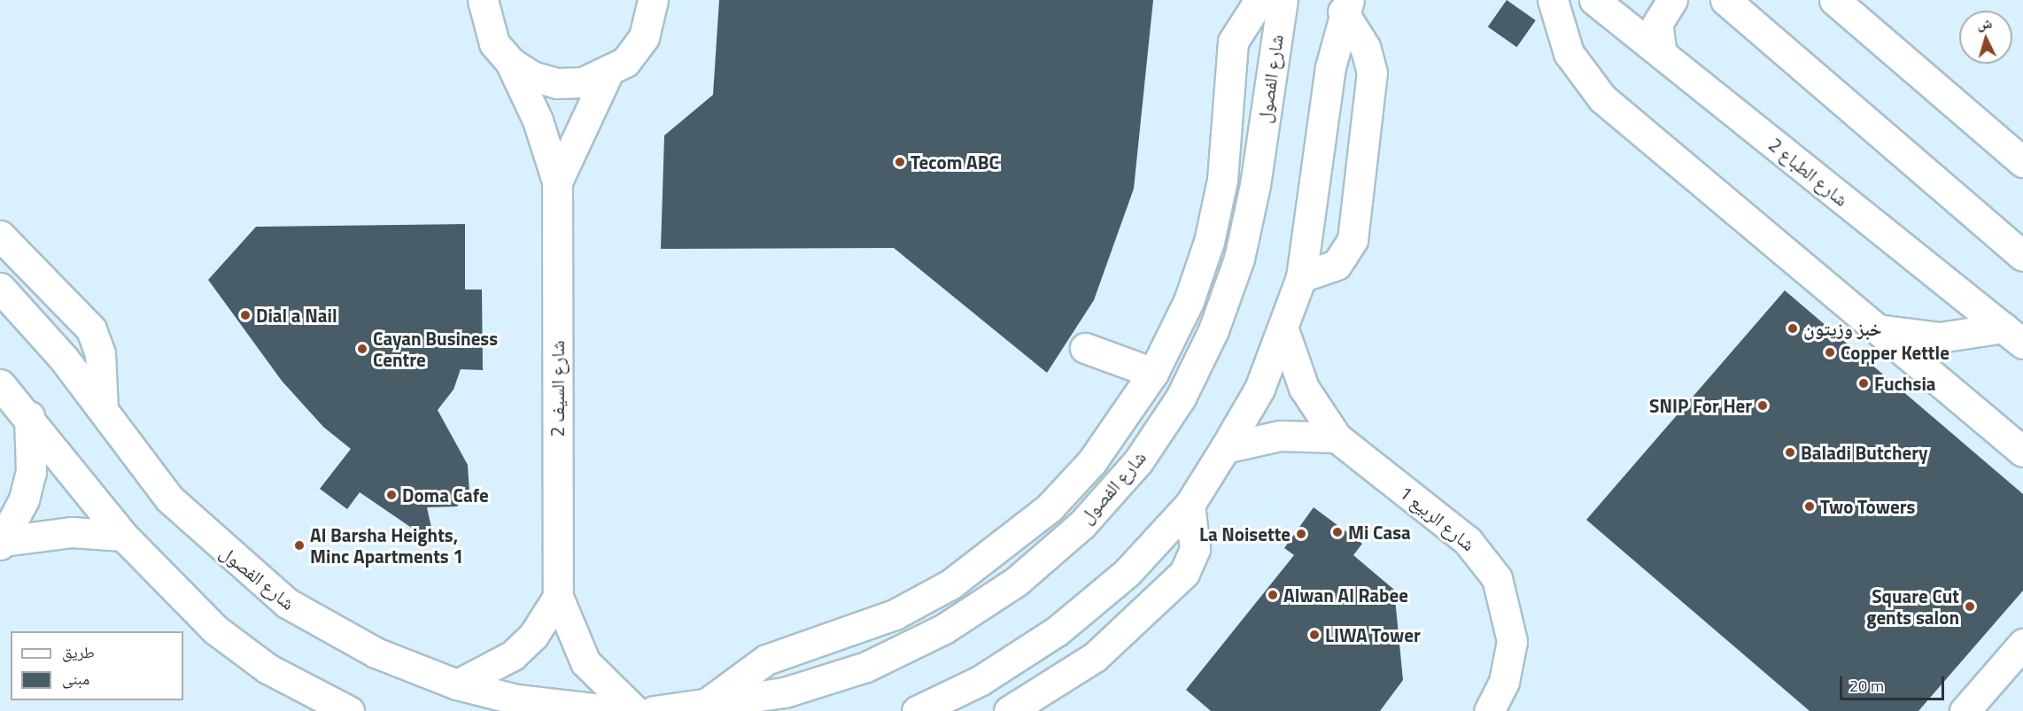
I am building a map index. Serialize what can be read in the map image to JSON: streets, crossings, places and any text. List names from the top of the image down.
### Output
{
  "streets": {
    "street": [
      "شارع الفصول",
      "شارع الطباع 2",
      "شارع السيف 2",
      "شارع الربيع 1"
    ]
  },
  "places": [
    "Tecom ABC",
    "Dial a Nail",
    "خبز وزيتون",
    "Cayan Business Centre",
    "Copper Kettle",
    "Fuchsia",
    "SNIP For Her",
    "Baladi Butchery",
    "Doma Cafe",
    "Two Towers",
    "Mi Casa",
    "La Noisette",
    "Al Barsha Heights, Minc Apartments 1",
    "Alwan Al Rabee",
    "Square Cut gents salon",
    "LIWA Tower"
  ],
  "legend": ["طريق", "مبنى"],
  "scale_bar": "20 m",
  "north": "top"
}
